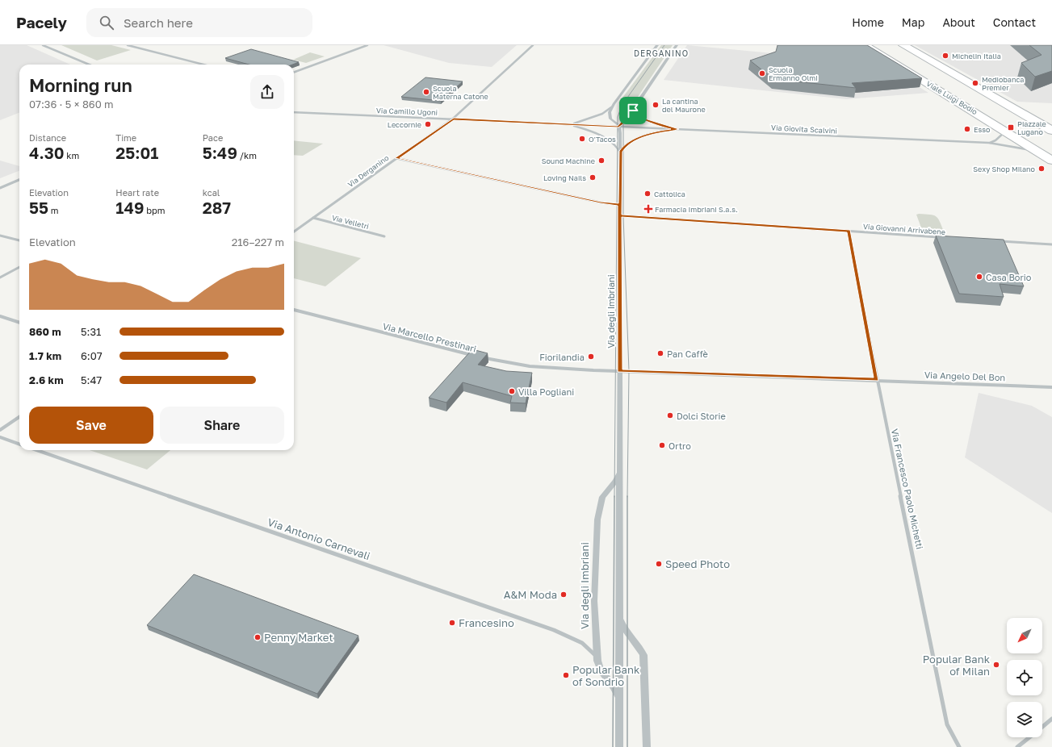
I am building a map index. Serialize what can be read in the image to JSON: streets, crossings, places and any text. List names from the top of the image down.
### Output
{
  "streets": {
    "main road": ["Viale Luigi Bodio"],
    "street": [
      "Via Camillo Ugoni",
      "Via Giovita Scalvini",
      "Via Derganino",
      "Via Velletri",
      "Via Giovanni Arrivabene",
      "Via degli Imbriani",
      "Via Marcello Prestinari",
      "Via Angelo Del Bon",
      "Via Francesco Paolo Michetti",
      "Via Antonio Carnevali"
    ]
  },
  "crossings": [
    ["Viale Luigi Bodio", "Via Giovita Scalvini"],
    ["Via Camillo Ugoni", "Via Giovita Scalvini"],
    ["Via Camillo Ugoni", "Via Derganino"],
    ["Via Camillo Ugoni", "Via degli Imbriani"],
    ["Via Giovita Scalvini", "Via degli Imbriani"],
    ["Via Derganino", "Via Velletri"],
    ["Via Giovanni Arrivabene", "Via degli Imbriani"],
    ["Via Giovanni Arrivabene", "Via Francesco Paolo Michetti"],
    ["Via degli Imbriani", "Via Marcello Prestinari"],
    ["Via degli Imbriani", "Via Antonio Carnevali"],
    ["Via Marcello Prestinari", "Via Angelo Del Bon"],
    ["Via Marcello Prestinari", "Via Francesco Paolo Michetti"],
    ["Via Angelo Del Bon", "Via Francesco Paolo Michetti"]
  ],
  "districts": ["DERGANINO"],
  "places": {
    "other": [
      "Michelin Italia",
      "Scuola Ermanno Olmi",
      "Mediobanca Premier",
      "Scuola Materna Catone",
      "La cantina del Maurone",
      "Leccornie",
      "Esso",
      "O'Tacos",
      "Sound Machine",
      "Sexy Shop Milano",
      "Loving Nails",
      "Cattolica",
      "Casa Borio",
      "Pan Caffè",
      "Fiorilandia",
      "Villa Pogliani",
      "Dolci Storie",
      "Ortro",
      "Speed Photo",
      "A&M Moda",
      "Francesino",
      "Penny Market",
      "Popular Bank of Milan",
      "Popular Bank of Sondrio"
    ],
    "transit": ["Piazzale Lugano"],
    "health": ["Farmacia Imbriani S.a.s."]
  },
  "north": "bottom left",
  "page": {
    "header": "Pacely",
    "search": "Search here",
    "nav": [
      "Home",
      "Map",
      "About",
      "Contact"
    ],
    "heading": ["Morning run", "07:36 · 5 × 860 m"],
    "stats": [
      ["Distance", "4.30 km"],
      ["Time", "25:01"],
      ["Pace", "5:49 /km"],
      ["Elevation", "55 m"],
      ["Heart rate", "149 bpm"],
      ["kcal", "287"]
    ],
    "chart": ["Elevation", "216–227 m"],
    "list": [
      {
        "name": "860 m",
        "note": "5:31"
      },
      {
        "name": "1.7 km",
        "note": "6:07"
      },
      {
        "name": "2.6 km",
        "note": "5:47"
      }
    ],
    "buttons": ["Save", "Share"]
  }
}
